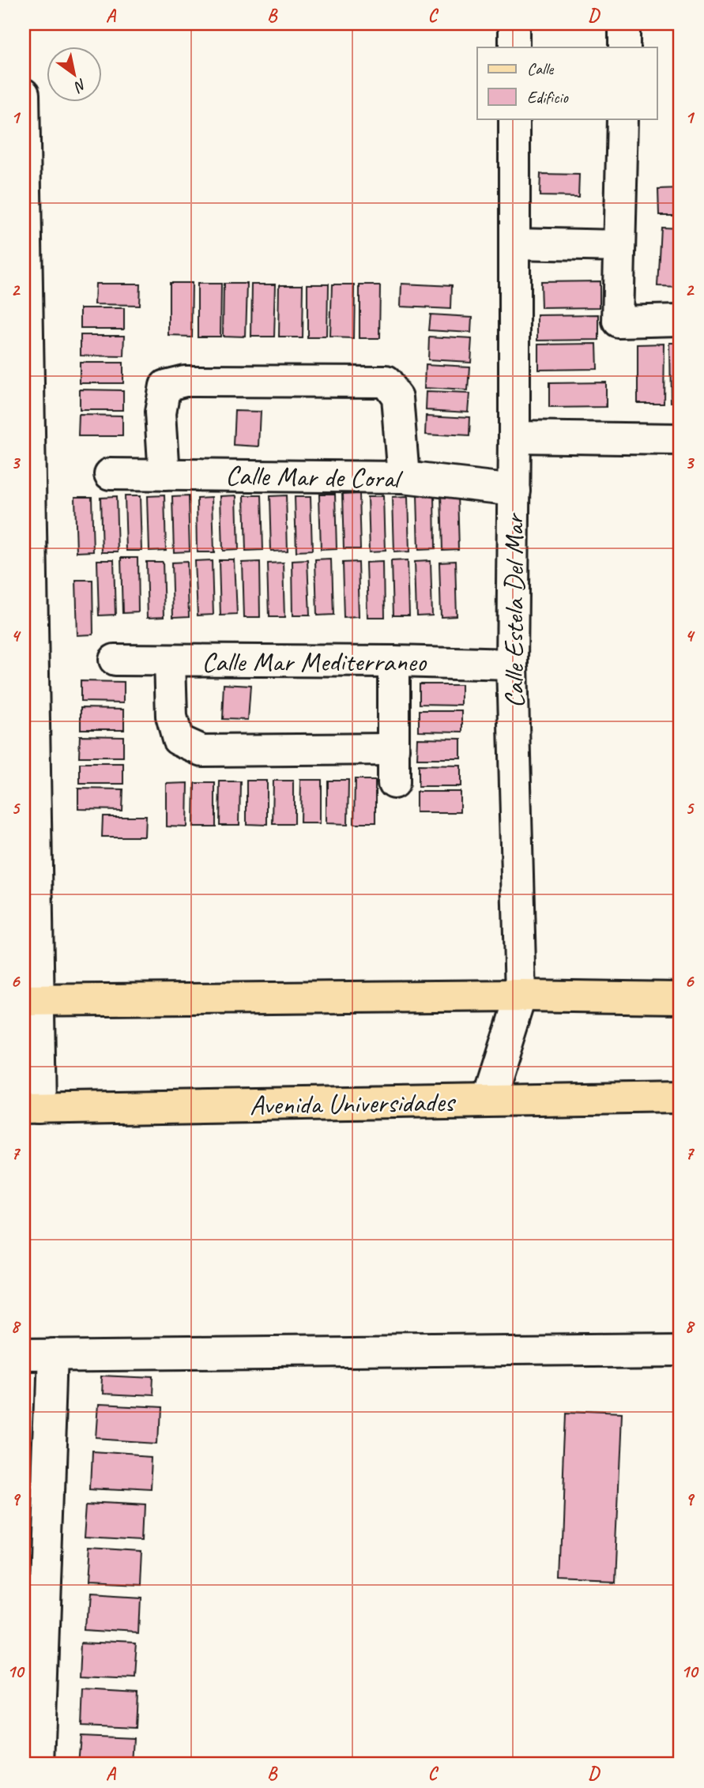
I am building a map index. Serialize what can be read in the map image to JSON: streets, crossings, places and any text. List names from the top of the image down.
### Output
{
  "streets": {
    "main road": ["Avenida Universidades"],
    "street": ["Calle Mar de Coral", "Calle Estela Del Mar", "Calle Mar Mediterraneo"]
  },
  "crossings": [
    ["Calle Mar de Coral", "Calle Estela Del Mar"],
    ["Calle Estela Del Mar", "Calle Mar Mediterraneo"],
    ["Calle Estela Del Mar", "Avenida Universidades"]
  ],
  "legend": ["Calle", "Edificio"],
  "north": "bottom right",
  "grid": {
    "columns": [
      "A",
      "B",
      "C",
      "D"
    ],
    "rows": [
      "1",
      "2",
      "3",
      "4",
      "5",
      "6",
      "7",
      "8",
      "9",
      "10"
    ]
  }
}
